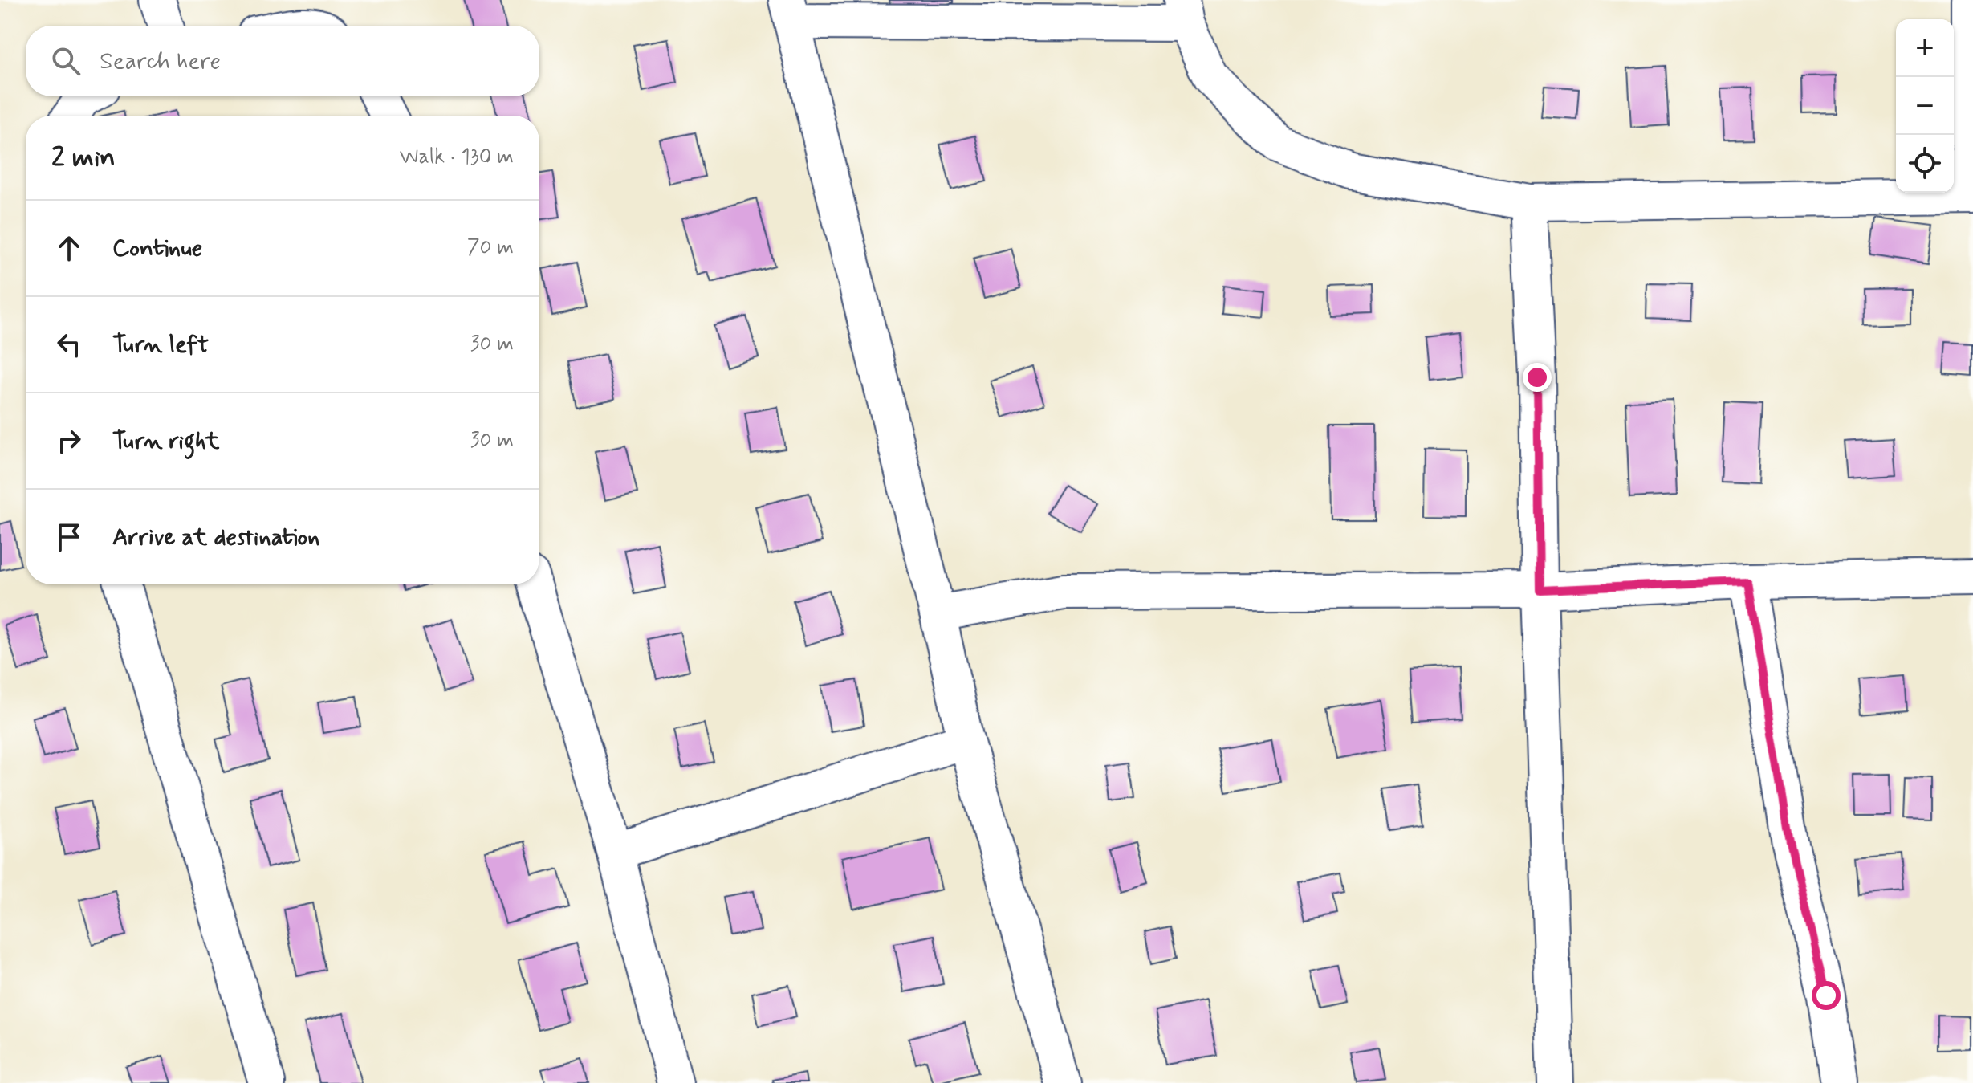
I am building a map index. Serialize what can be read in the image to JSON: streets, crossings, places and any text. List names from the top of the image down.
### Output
{
  "page": {
    "map_buttons": ["+", "−"],
    "search": "Search here",
    "heading": ["2 min", "Walk · 130 m"],
    "list": [
      ["Continue", "70 m"],
      ["Turn left", "30 m"],
      ["Turn right", "30 m"],
      "Arrive at destination"
    ]
  }
}
